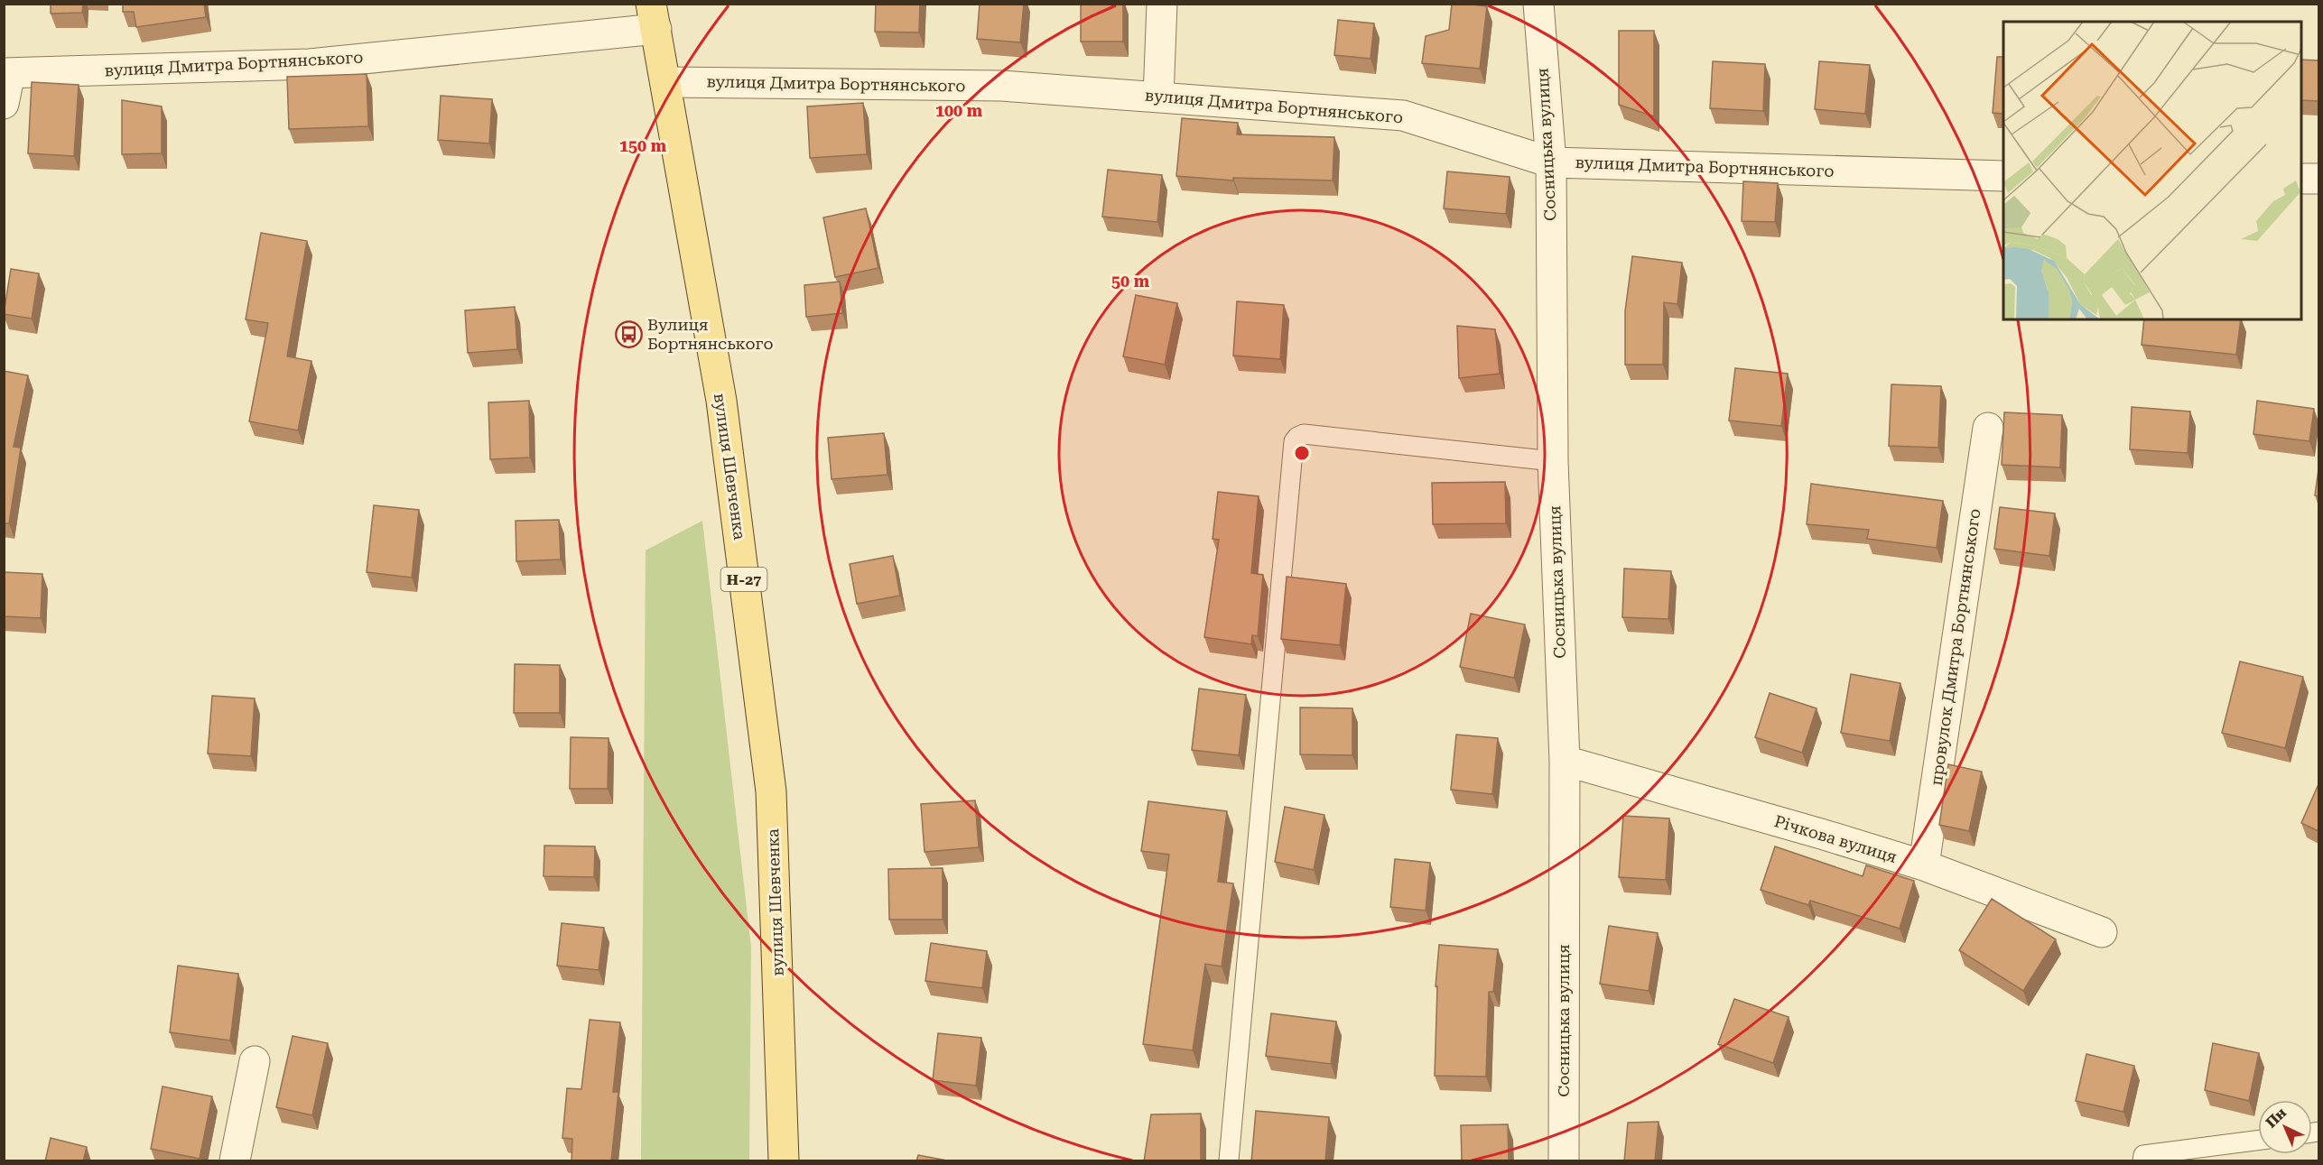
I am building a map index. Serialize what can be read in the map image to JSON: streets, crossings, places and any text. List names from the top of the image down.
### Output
{
  "streets": {
    "main road": ["вулиця Шевченка", "Н-27"],
    "street": [
      "вулиця Дмитра Бортнянського",
      "Сосницька вулиця",
      "провулок Дмитра Бортнянського",
      "Річкова вулиця"
    ]
  },
  "crossings": [
    ["вулиця Дмитра Бортнянського", "Сосницька вулиця"],
    ["вулиця Дмитра Бортнянського", "вулиця Шевченка"],
    ["Сосницька вулиця", "Річкова вулиця"],
    ["провулок Дмитра Бортнянського", "Річкова вулиця"]
  ],
  "places": {
    "bus stop": ["Вулиця Бортнянського"]
  },
  "north": "top left",
  "rings": ["100 m", "150 m", "50 m"]
}
